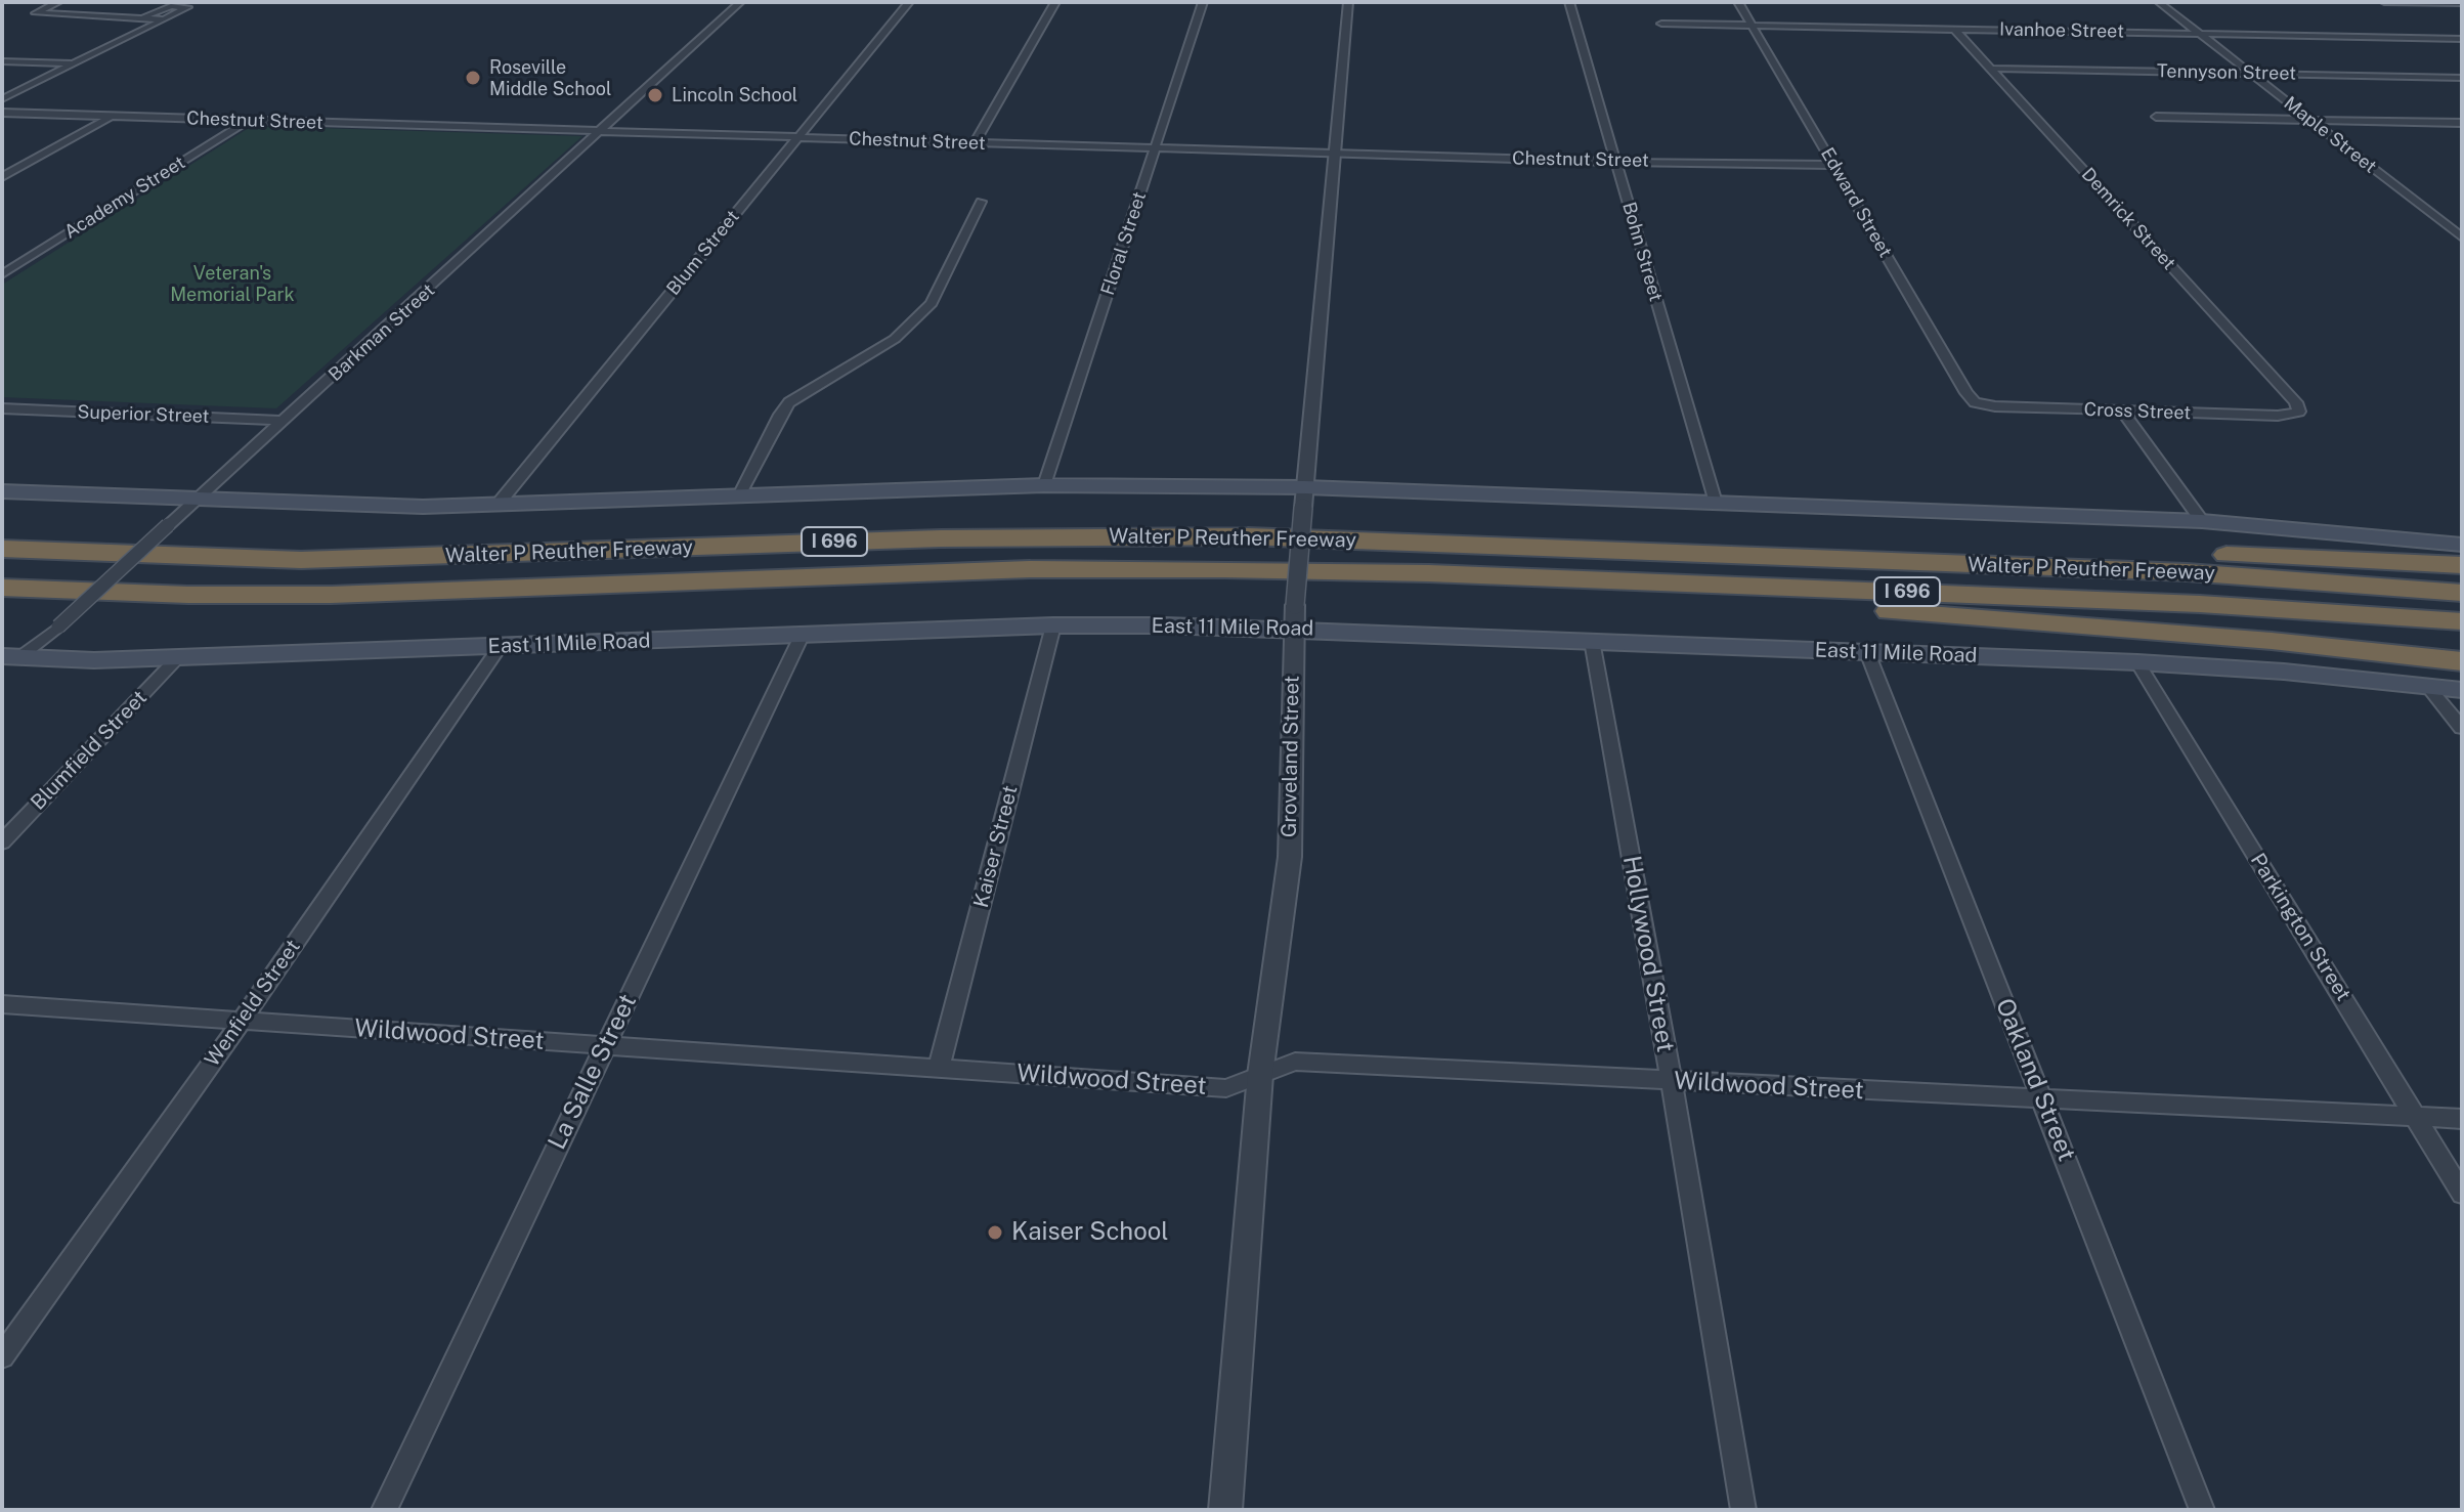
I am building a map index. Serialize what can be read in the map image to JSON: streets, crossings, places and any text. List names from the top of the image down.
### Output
{
  "streets": {
    "highway": ["Walter P Reuther Freeway", "I 696"],
    "main road": ["East 11 Mile Road"],
    "street": [
      "Ivanhoe Street",
      "Tennyson Street",
      "Chestnut Street",
      "Maple Street",
      "Academy Street",
      "Edward Street",
      "Demrick Street",
      "Floral Street",
      "Bohn Street",
      "Blum Street",
      "Barkman Street",
      "Cross Street",
      "Superior Street",
      "Blumfield Street",
      "Groveland Street",
      "Kaiser Street",
      "Parkington Street",
      "Hollywood Street",
      "Wenfield Street",
      "Wildwood Street",
      "La Salle Street",
      "Oakland Street"
    ]
  },
  "crossings": [
    ["Ivanhoe Street", "Maple Street"],
    ["Ivanhoe Street", "Edward Street"],
    ["Ivanhoe Street", "Demrick Street"],
    ["Tennyson Street", "Maple Street"],
    ["Tennyson Street", "Demrick Street"],
    ["Chestnut Street", "Academy Street"],
    ["Chestnut Street", "Edward Street"],
    ["Chestnut Street", "Floral Street"],
    ["Chestnut Street", "Bohn Street"],
    ["Chestnut Street", "Blum Street"],
    ["Chestnut Street", "Barkman Street"],
    ["Chestnut Street", "Groveland Street"],
    ["Edward Street", "Cross Street"],
    ["Demrick Street", "Cross Street"],
    ["Barkman Street", "Superior Street"],
    ["Barkman Street", "East 11 Mile Road"],
    ["East 11 Mile Road", "Blumfield Street"],
    ["East 11 Mile Road", "Groveland Street"],
    ["East 11 Mile Road", "Kaiser Street"],
    ["East 11 Mile Road", "Parkington Street"],
    ["East 11 Mile Road", "Hollywood Street"],
    ["East 11 Mile Road", "Wenfield Street"],
    ["East 11 Mile Road", "La Salle Street"],
    ["East 11 Mile Road", "Oakland Street"],
    ["Groveland Street", "Wildwood Street"],
    ["Kaiser Street", "Wildwood Street"],
    ["Parkington Street", "Wildwood Street"],
    ["Hollywood Street", "Wildwood Street"],
    ["Wenfield Street", "Wildwood Street"],
    ["Wildwood Street", "La Salle Street"],
    ["Wildwood Street", "Oakland Street"]
  ],
  "parks": ["Veteran's Memorial Park"],
  "places": ["Roseville Middle School", "Lincoln School", "Kaiser School"]
}
